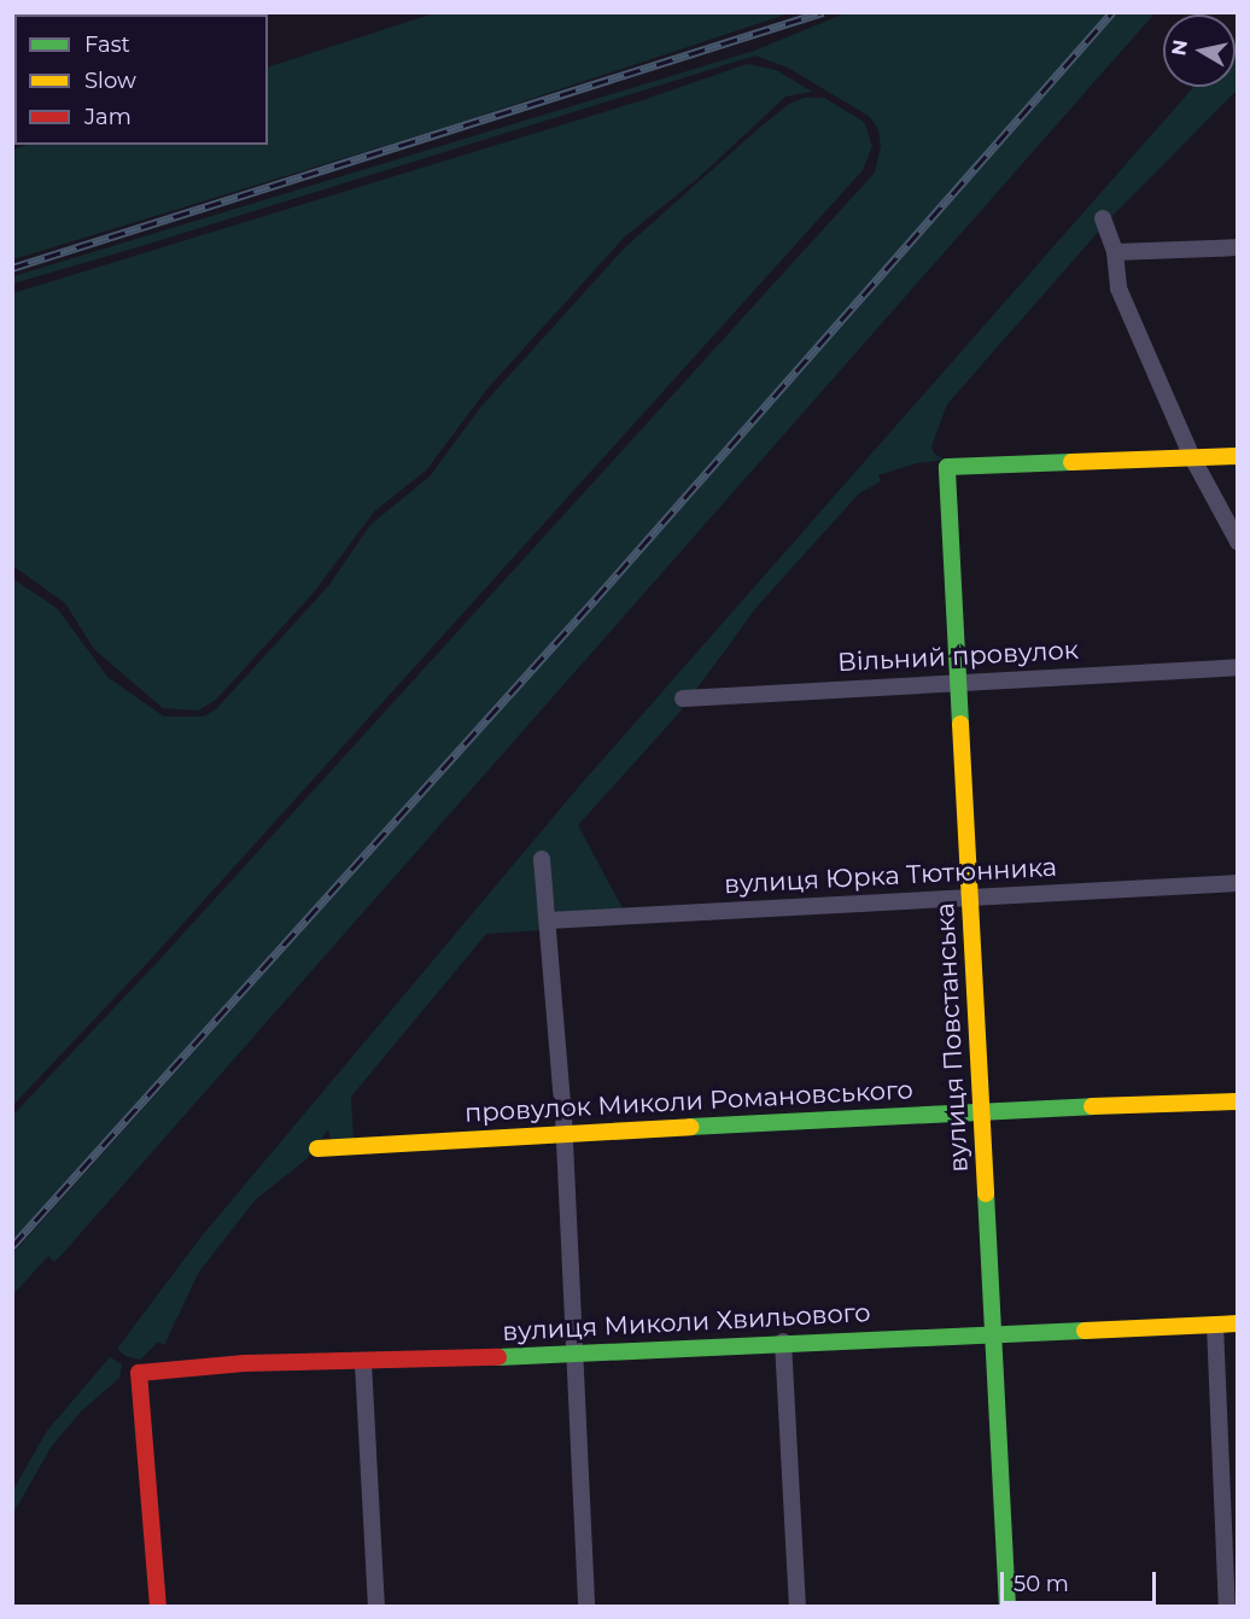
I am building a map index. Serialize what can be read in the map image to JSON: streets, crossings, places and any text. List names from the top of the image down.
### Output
{
  "streets": {
    "street": [
      "Вільний провулок",
      "вулиця Юрка Тютюнника",
      "вулиця Повстанська",
      "провулок Миколи Романовського",
      "вулиця Миколи Хвильового"
    ]
  },
  "crossings": [
    ["Вільний провулок", "вулиця Повстанська"],
    ["вулиця Юрка Тютюнника", "вулиця Повстанська"],
    ["вулиця Повстанська", "провулок Миколи Романовського"],
    ["вулиця Повстанська", "вулиця Миколи Хвильового"]
  ],
  "legend": ["Fast", "Slow", "Jam"],
  "scale_bar": "50 m",
  "north": "left"
}
